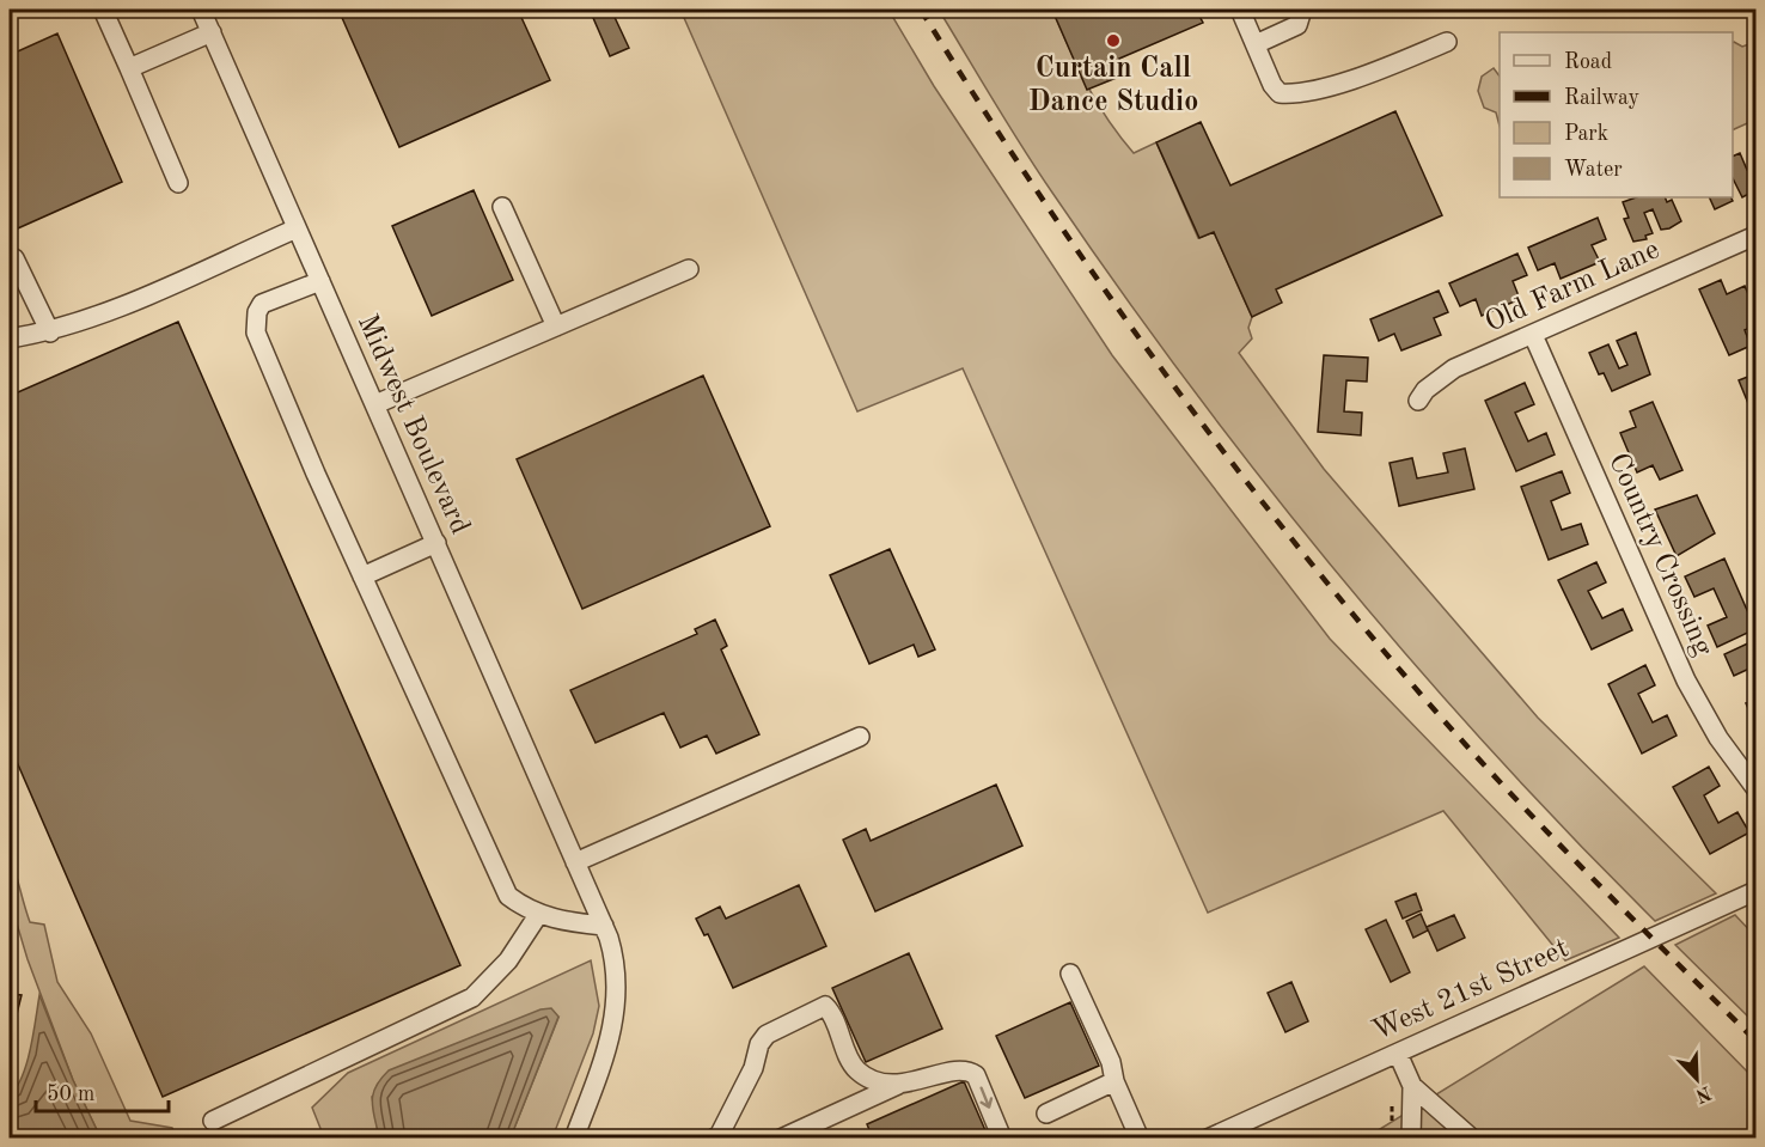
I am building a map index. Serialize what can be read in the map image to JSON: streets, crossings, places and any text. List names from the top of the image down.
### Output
{
  "streets": {
    "street": [
      "Old Farm Lane",
      "Midwest Boulevard",
      "Country Crossing",
      "West 21st Street"
    ]
  },
  "crossings": [
    ["Old Farm Lane", "Country Crossing"]
  ],
  "places": ["Curtain Call Dance Studio"],
  "legend": [
    "Road",
    "Railway",
    "Park",
    "Water"
  ],
  "scale_bar": "50 m",
  "north": "bottom right"
}
